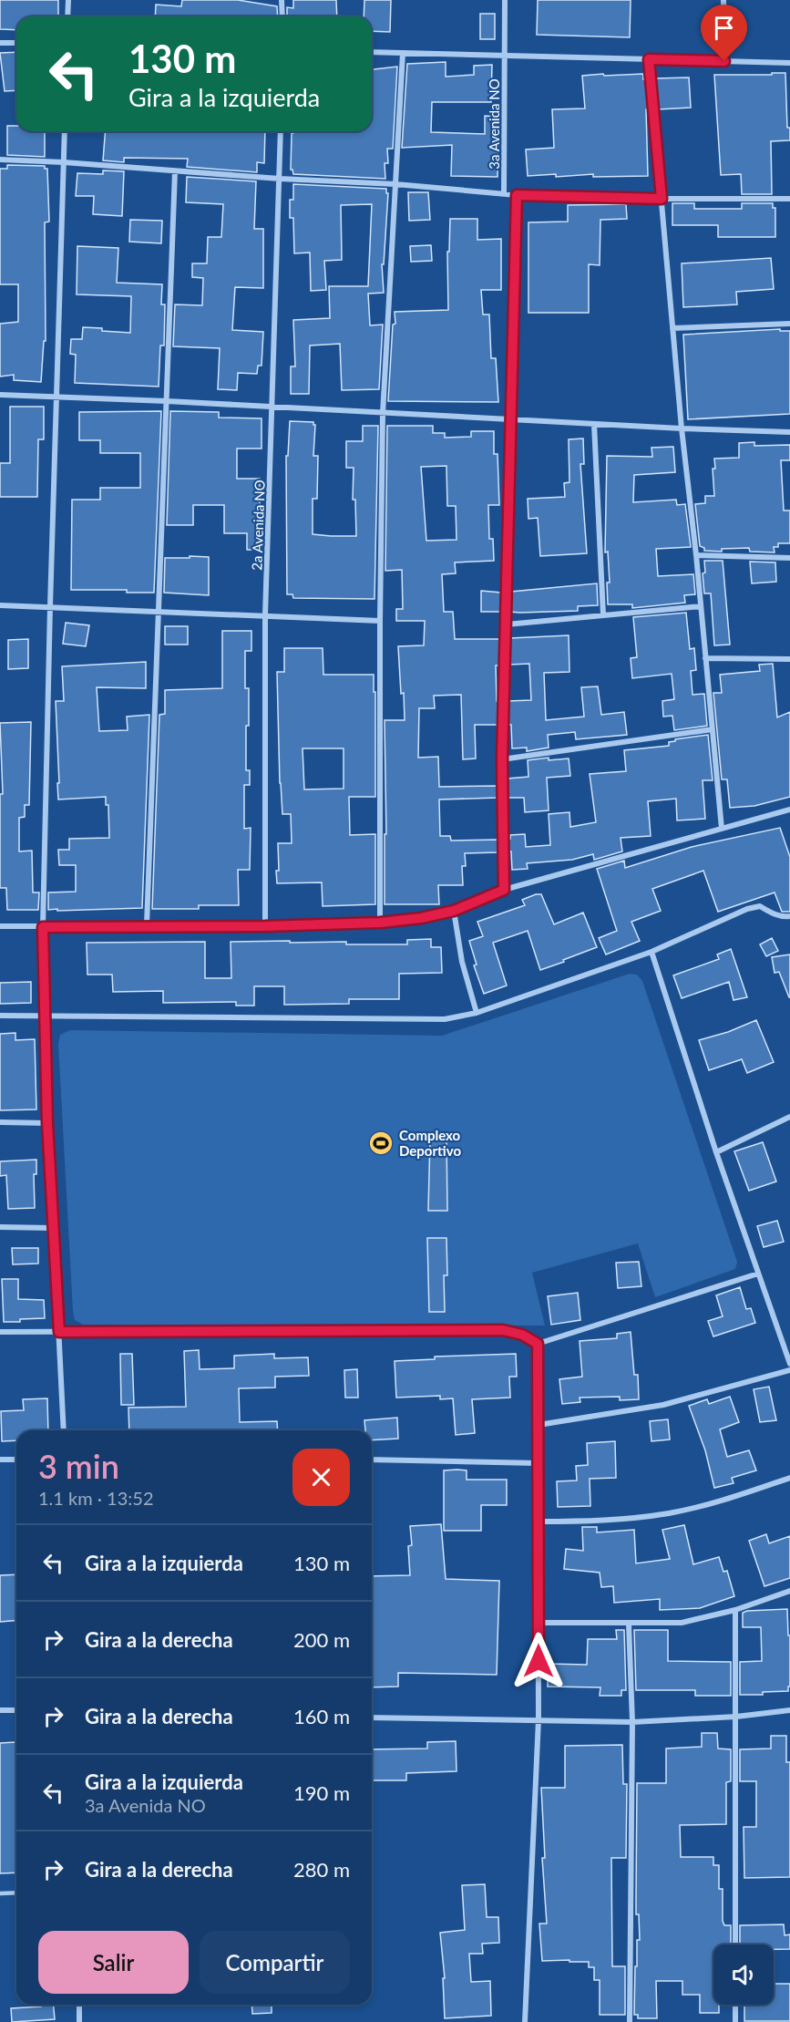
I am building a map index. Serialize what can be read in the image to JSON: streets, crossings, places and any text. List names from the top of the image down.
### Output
{
  "streets": {
    "street": ["3a Avenida NO", "2a Avenida NO"]
  },
  "places": {
    "sports": ["Complexo Deportivo"]
  },
  "page": {
    "turn": ["130 m", "Gira a la izquierda"],
    "heading": ["3 min", "1.1 km · 13:52"],
    "list": [
      {
        "name": "Gira a la izquierda",
        "value": "130 m"
      },
      {
        "name": "Gira a la derecha",
        "value": "200 m"
      },
      {
        "name": "Gira a la derecha",
        "value": "160 m"
      },
      {
        "name": "Gira a la izquierda",
        "note": "3a Avenida NO",
        "value": "190 m"
      },
      {
        "name": "Gira a la derecha",
        "value": "280 m"
      }
    ],
    "buttons": ["Salir", "Compartir"]
  }
}
